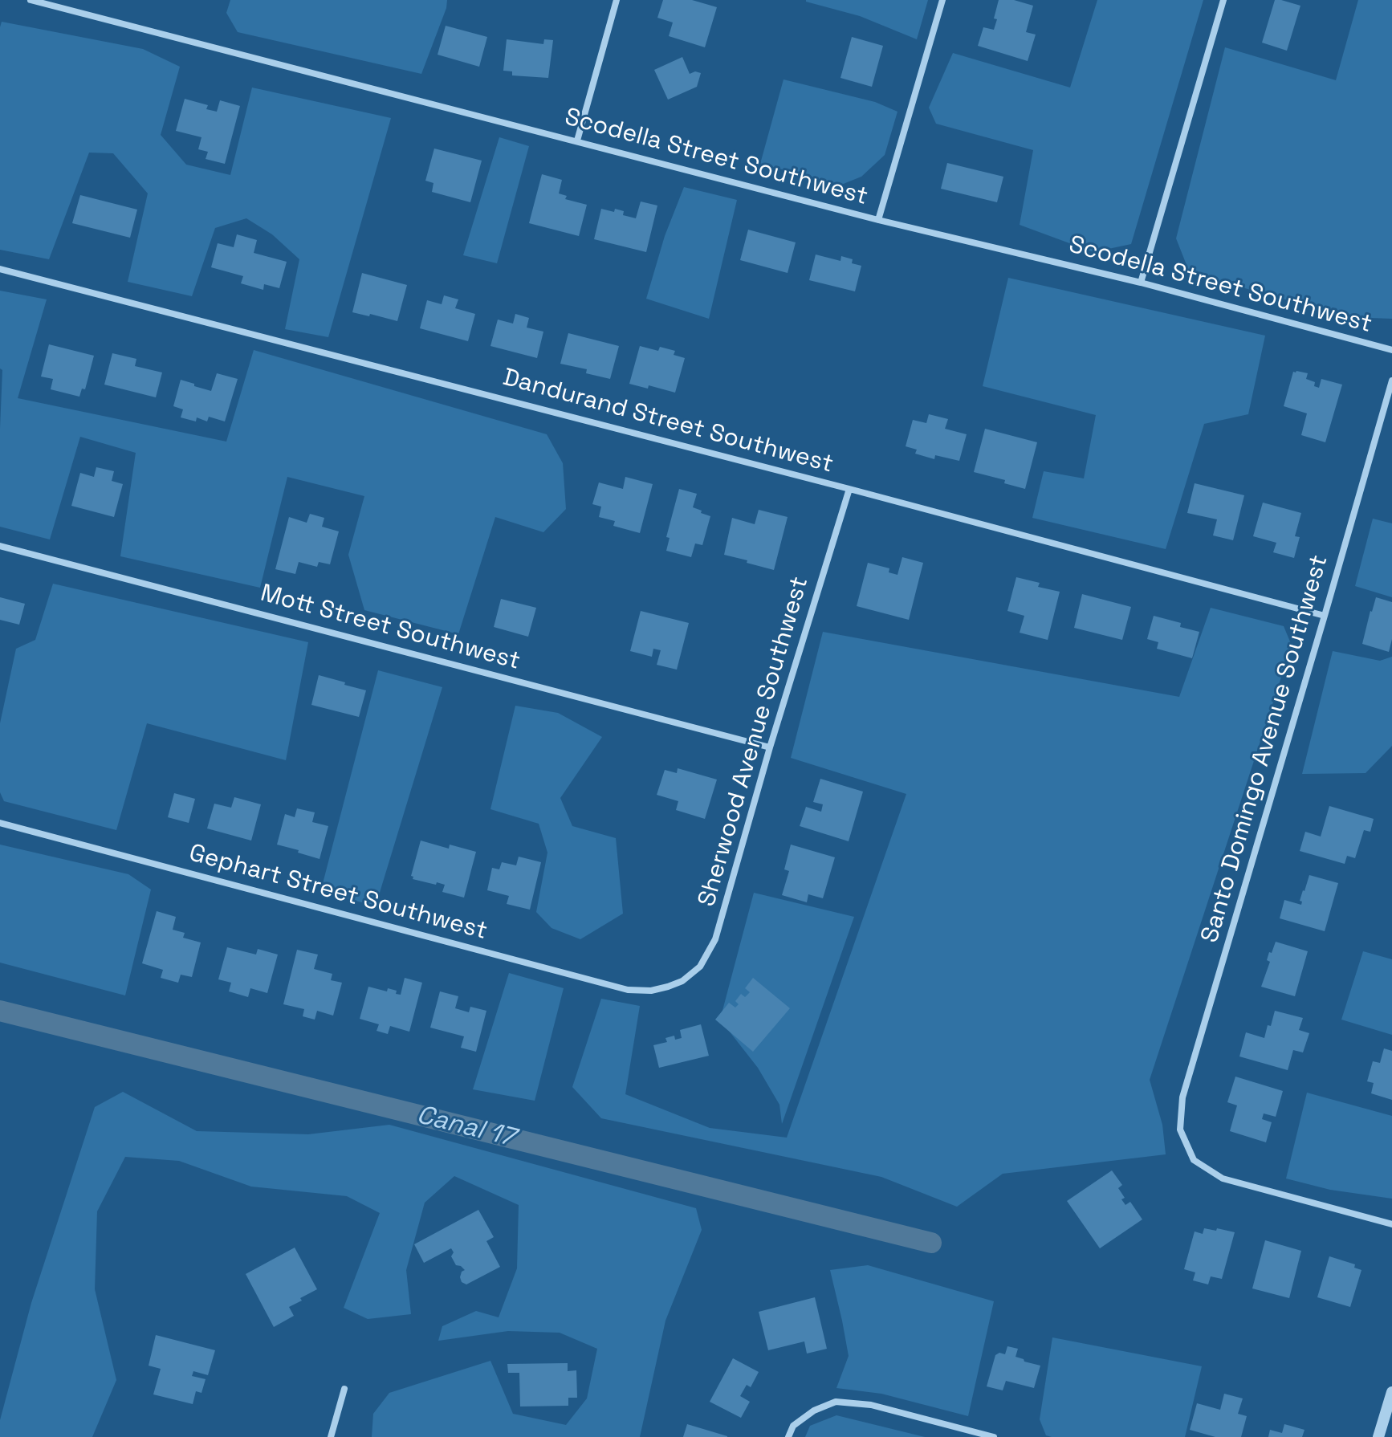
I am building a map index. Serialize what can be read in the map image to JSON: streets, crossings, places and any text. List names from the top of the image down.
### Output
{
  "streets": {
    "street": [
      "Scodella Street Southwest",
      "Dandurand Street Southwest",
      "Mott Street Southwest",
      "Sherwood Avenue Southwest",
      "Santo Domingo Avenue Southwest",
      "Gephart Street Southwest"
    ]
  },
  "crossings": [
    ["Dandurand Street Southwest", "Sherwood Avenue Southwest"],
    ["Dandurand Street Southwest", "Santo Domingo Avenue Southwest"],
    ["Mott Street Southwest", "Sherwood Avenue Southwest"],
    ["Sherwood Avenue Southwest", "Gephart Street Southwest"]
  ],
  "water": ["Canal 17"]
}
